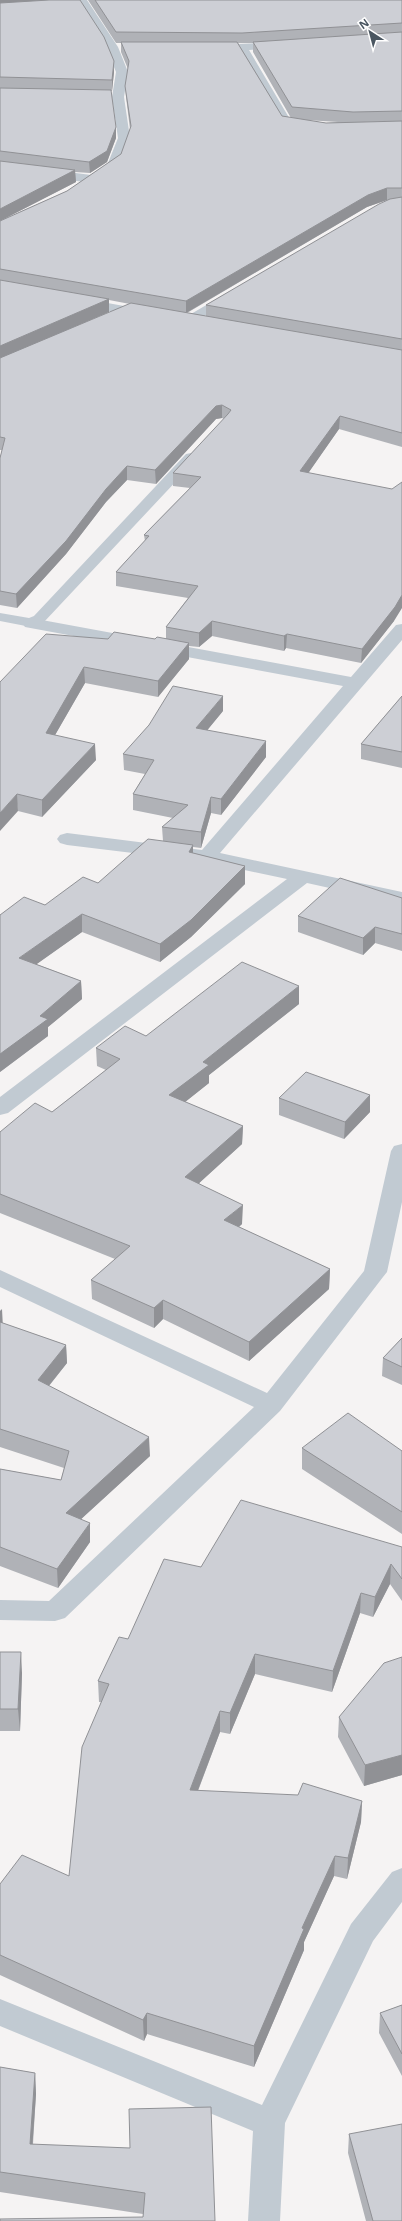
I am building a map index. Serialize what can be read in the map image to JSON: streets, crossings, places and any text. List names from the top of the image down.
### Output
{
  "north": "top left"
}
